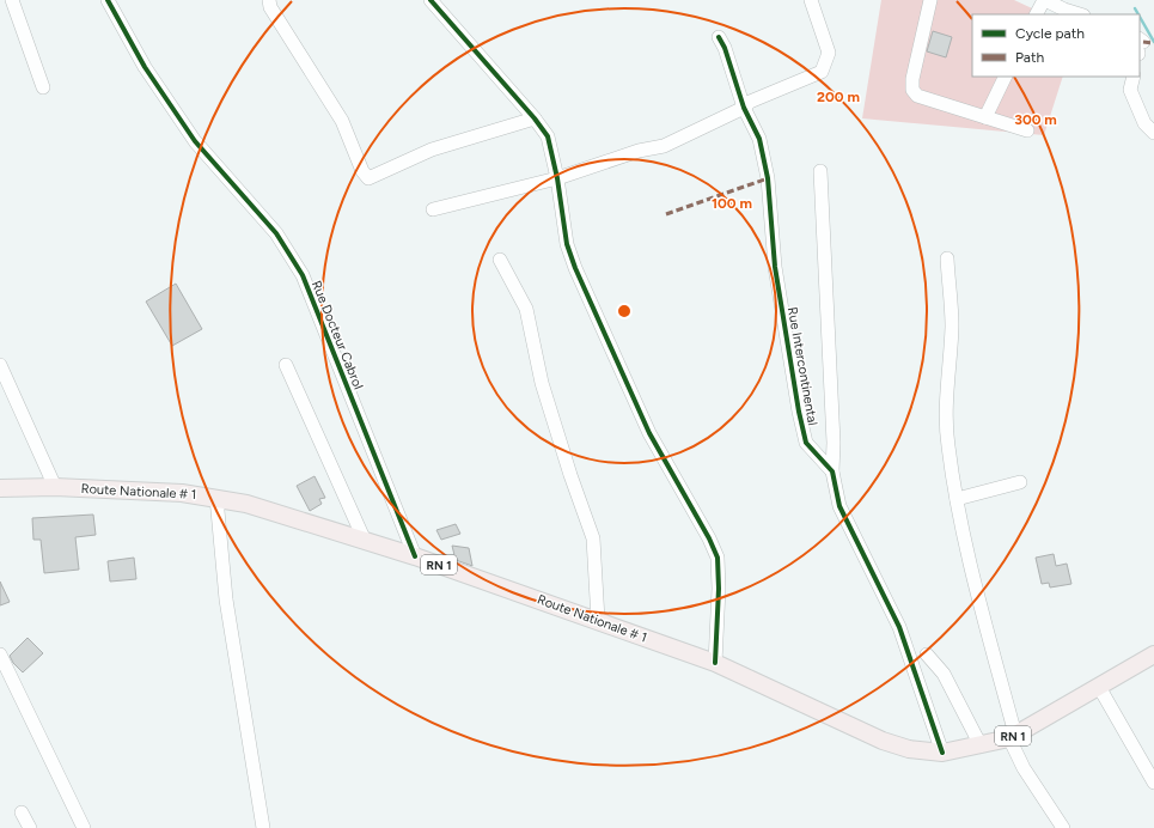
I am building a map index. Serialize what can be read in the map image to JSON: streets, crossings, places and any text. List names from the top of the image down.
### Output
{
  "streets": {
    "main road": ["Route Nationale # 1", "RN 1"],
    "street": ["Rue Docteur Cabrol", "Rue Intercontinental"]
  },
  "crossings": [
    ["Rue Docteur Cabrol", "Route Nationale # 1"]
  ],
  "legend": ["Cycle path", "Path"],
  "rings": ["200 m", "300 m", "100 m"]
}
